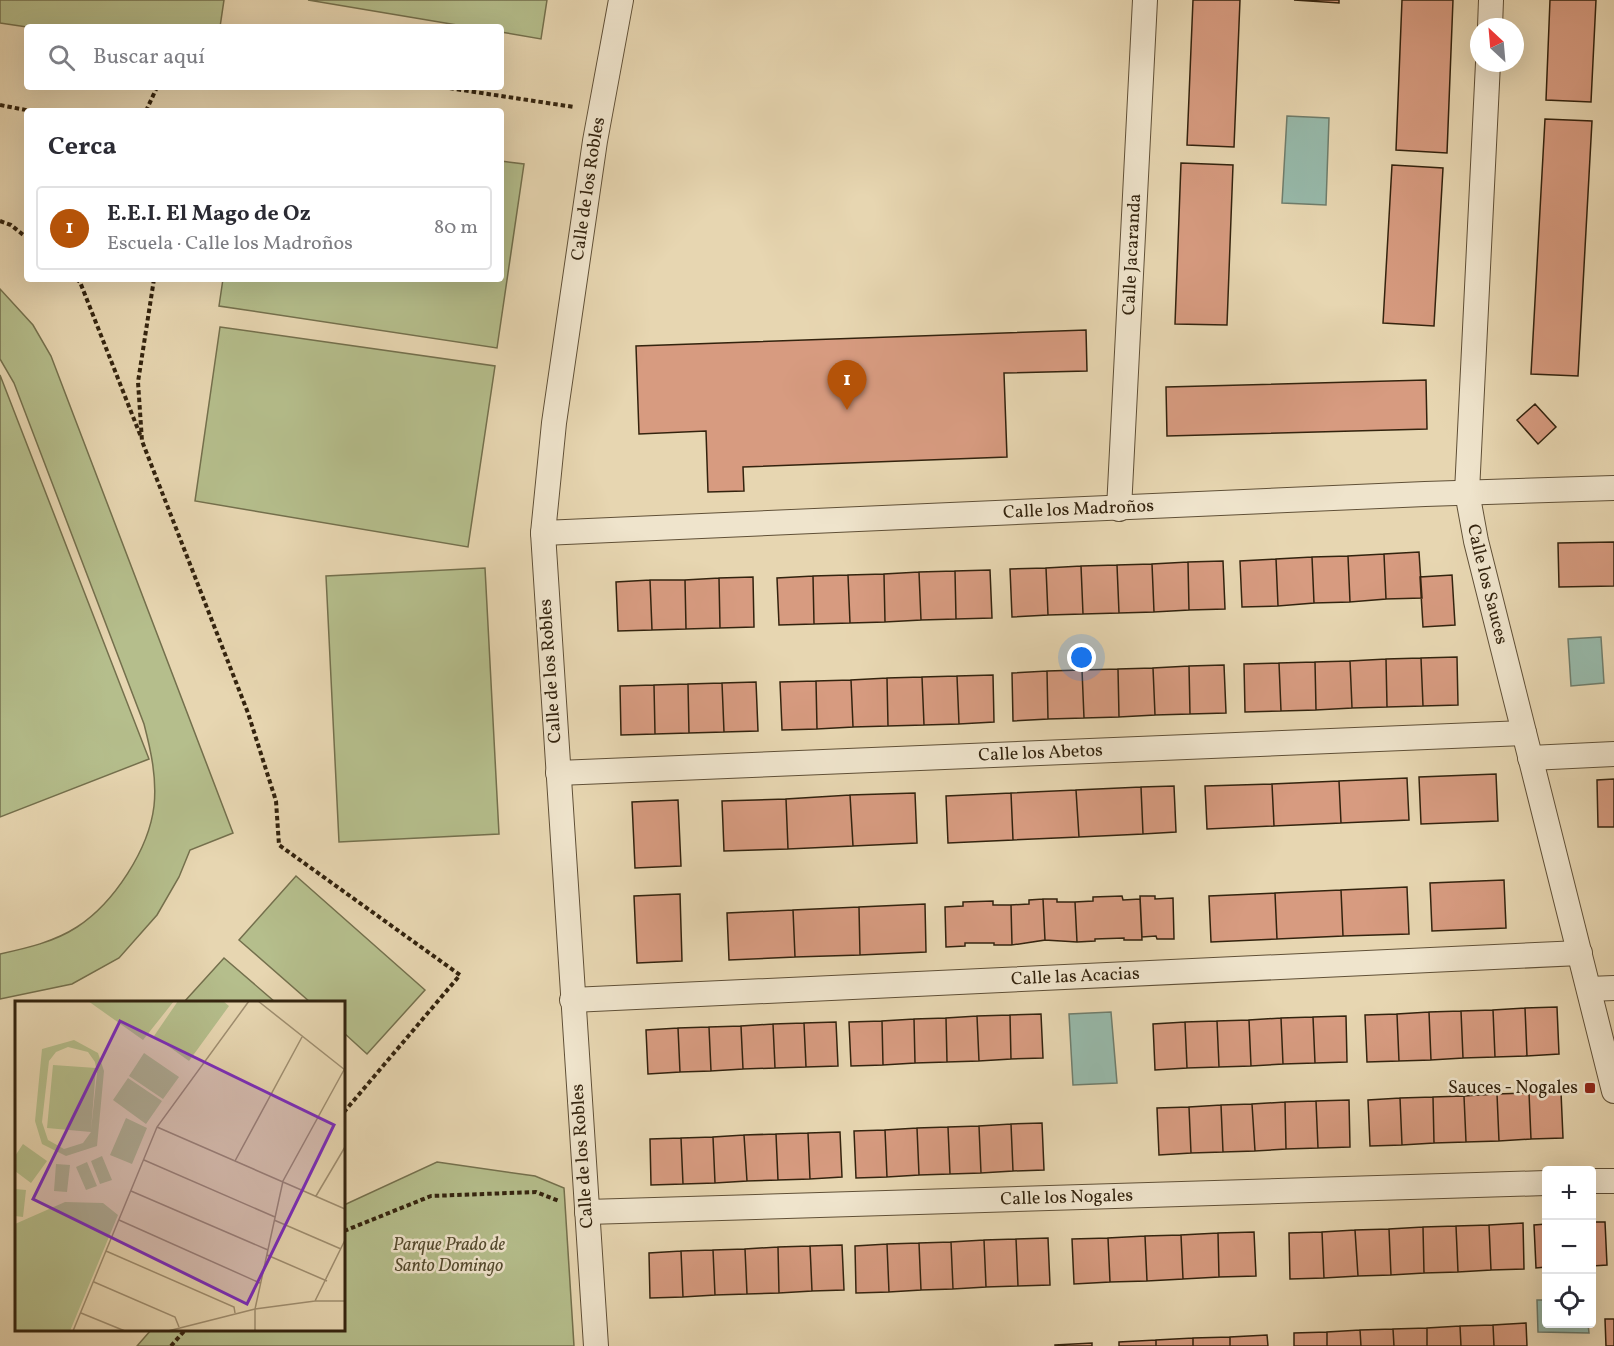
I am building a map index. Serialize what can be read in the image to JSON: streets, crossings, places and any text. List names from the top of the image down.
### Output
{
  "streets": {
    "street": [
      "Calle de los Robles",
      "Calle Jacaranda",
      "Calle los Madroños",
      "Calle los Sauces",
      "Calle los Abetos",
      "Calle las Acacias",
      "Calle los Nogales"
    ]
  },
  "crossings": [
    ["Calle de los Robles", "Calle los Madroños"],
    ["Calle de los Robles", "Calle los Abetos"],
    ["Calle de los Robles", "Calle las Acacias"],
    ["Calle de los Robles", "Calle los Nogales"],
    ["Calle Jacaranda", "Calle los Madroños"],
    ["Calle los Madroños", "Calle los Sauces"],
    ["Calle los Sauces", "Calle los Abetos"],
    ["Calle los Sauces", "Calle las Acacias"]
  ],
  "parks": ["Parque Prado de Santo Domingo"],
  "places": {
    "transit": ["Sauces - Nogales"]
  },
  "north": "top left",
  "page": {
    "search": "Buscar aquí",
    "heading": "Cerca",
    "list": [
      {
        "mark": "1",
        "name": "E.E.I. El Mago de Oz",
        "note": "Escuela · Calle los Madroños",
        "value": "80 m"
      }
    ],
    "pins": "1",
    "map_buttons": ["+", "−"]
  }
}
